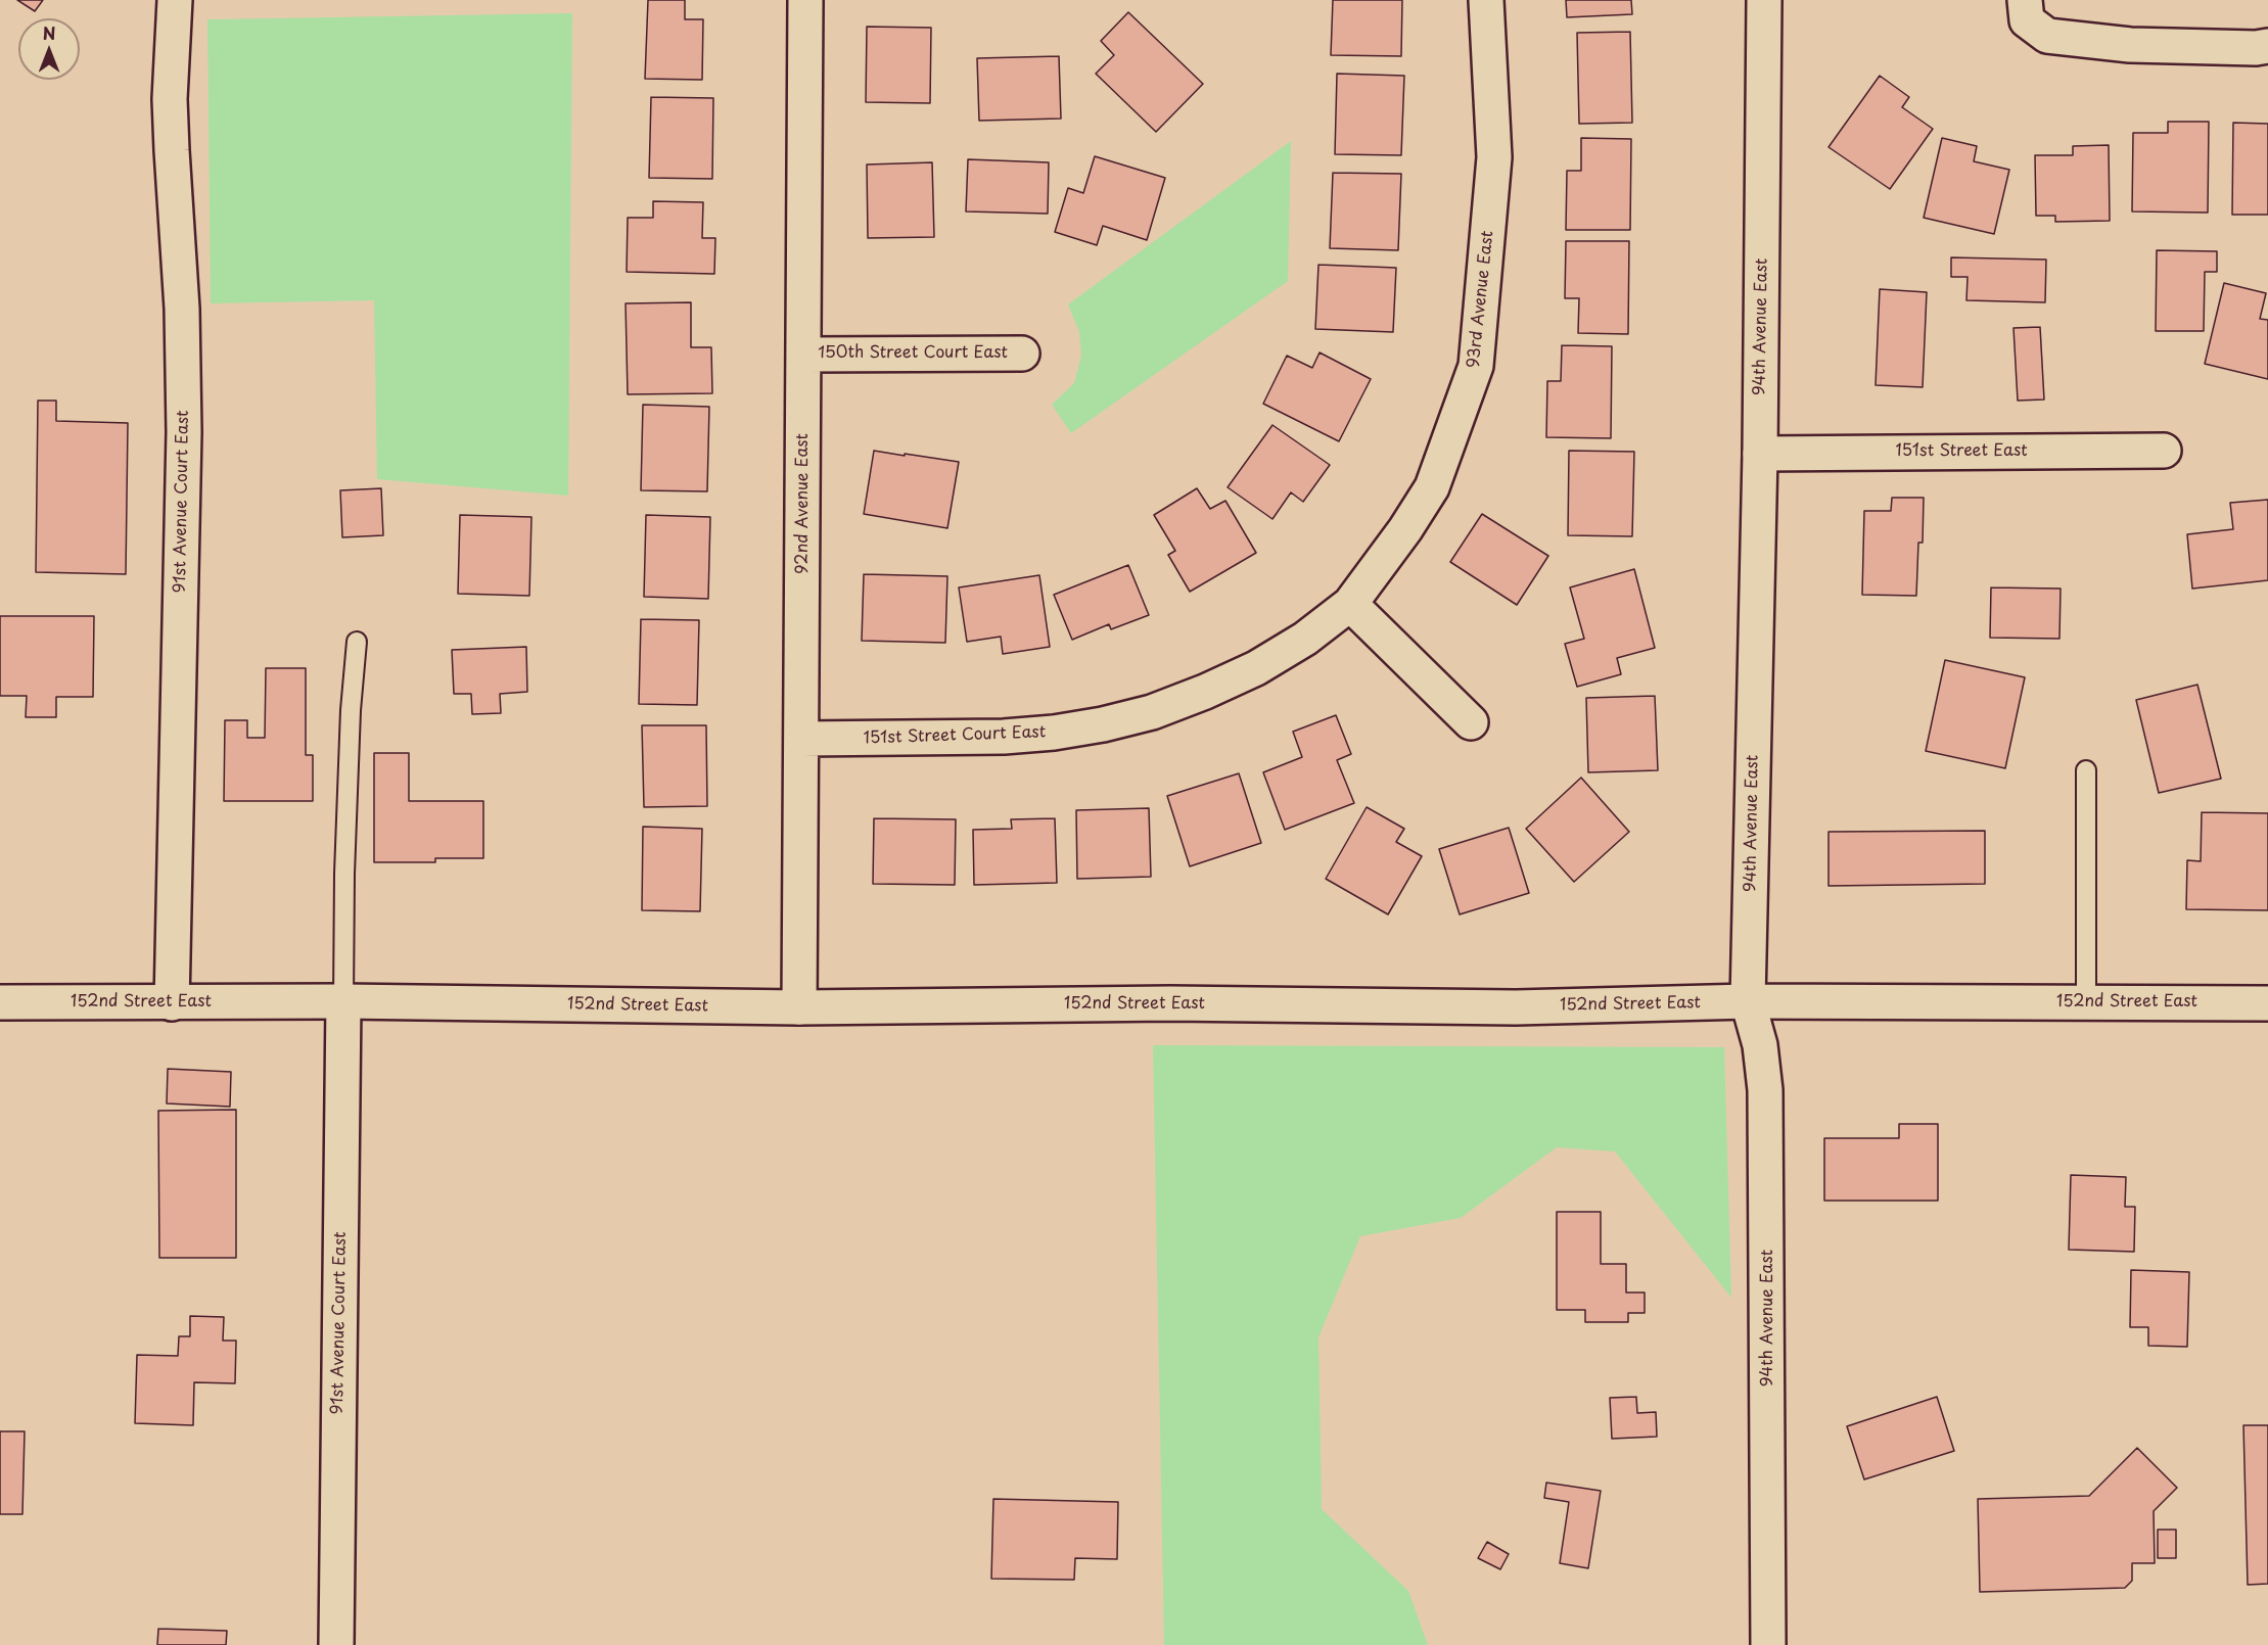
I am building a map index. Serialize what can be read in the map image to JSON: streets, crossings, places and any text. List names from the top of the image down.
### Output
{
  "streets": {
    "street": [
      "93rd Avenue East",
      "94th Avenue East",
      "150th Street Court East",
      "151st Street East",
      "91st Avenue Court East",
      "92nd Avenue East",
      "151st Street Court East",
      "152nd Street East"
    ]
  },
  "crossings": [
    ["93rd Avenue East", "151st Street Court East"],
    ["94th Avenue East", "151st Street East"],
    ["94th Avenue East", "152nd Street East"],
    ["150th Street Court East", "92nd Avenue East"],
    ["91st Avenue Court East", "152nd Street East"],
    ["92nd Avenue East", "151st Street Court East"],
    ["92nd Avenue East", "152nd Street East"]
  ],
  "north": "top"
}
